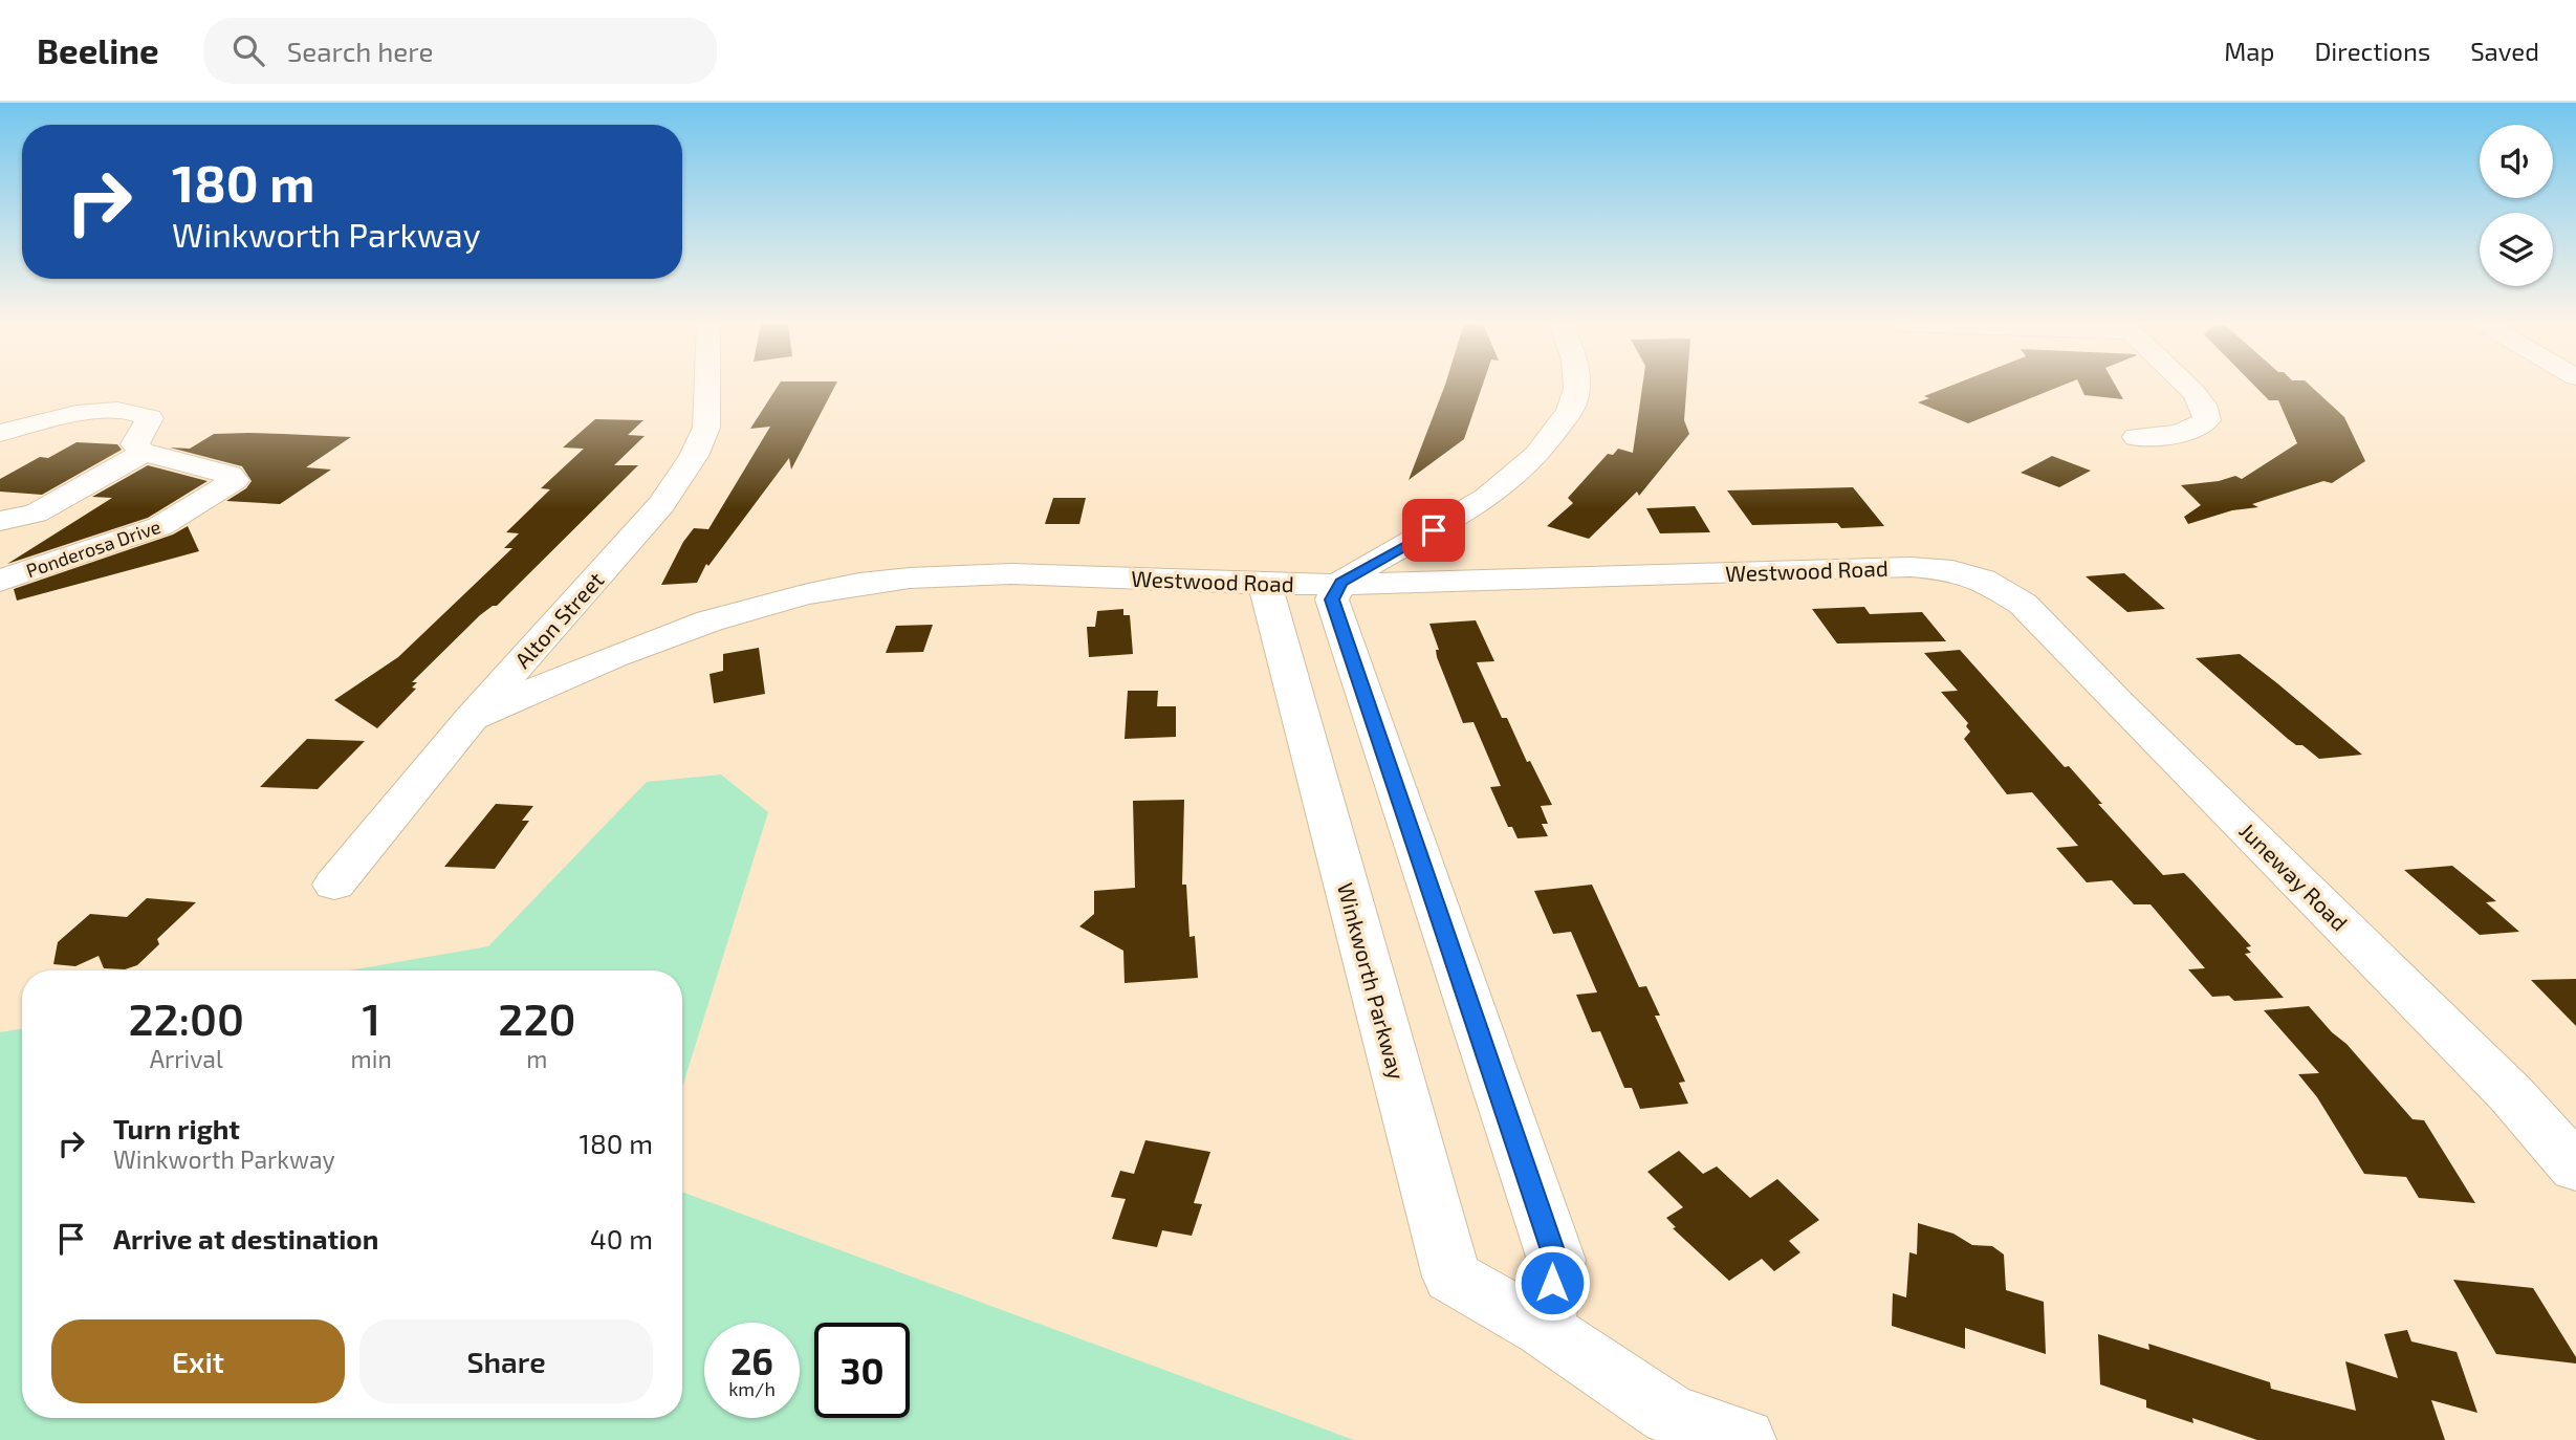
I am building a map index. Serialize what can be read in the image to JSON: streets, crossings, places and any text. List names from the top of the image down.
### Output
{
  "streets": {
    "street": [
      "Ponderosa Drive",
      "Westwood Road",
      "Alton Street",
      "Juneway Road",
      "Winkworth Parkway"
    ]
  },
  "crossings": [
    ["Westwood Road", "Alton Street"],
    ["Westwood Road", "Juneway Road"],
    ["Westwood Road", "Winkworth Parkway"]
  ],
  "page": {
    "header": "Beeline",
    "search": "Search here",
    "nav": ["Map", "Directions", "Saved"],
    "turn": ["180 m", "Winkworth Parkway"],
    "eta": [
      "22:00",
      "Arrival",
      "1",
      "min",
      "220",
      "m"
    ],
    "list": [
      {
        "name": "Turn right",
        "note": "Winkworth Parkway",
        "value": "180 m"
      },
      {
        "name": "Arrive at destination",
        "value": "40 m"
      }
    ],
    "buttons": ["Exit", "Share"],
    "speed": "26 km/h",
    "limit": "30"
  }
}
